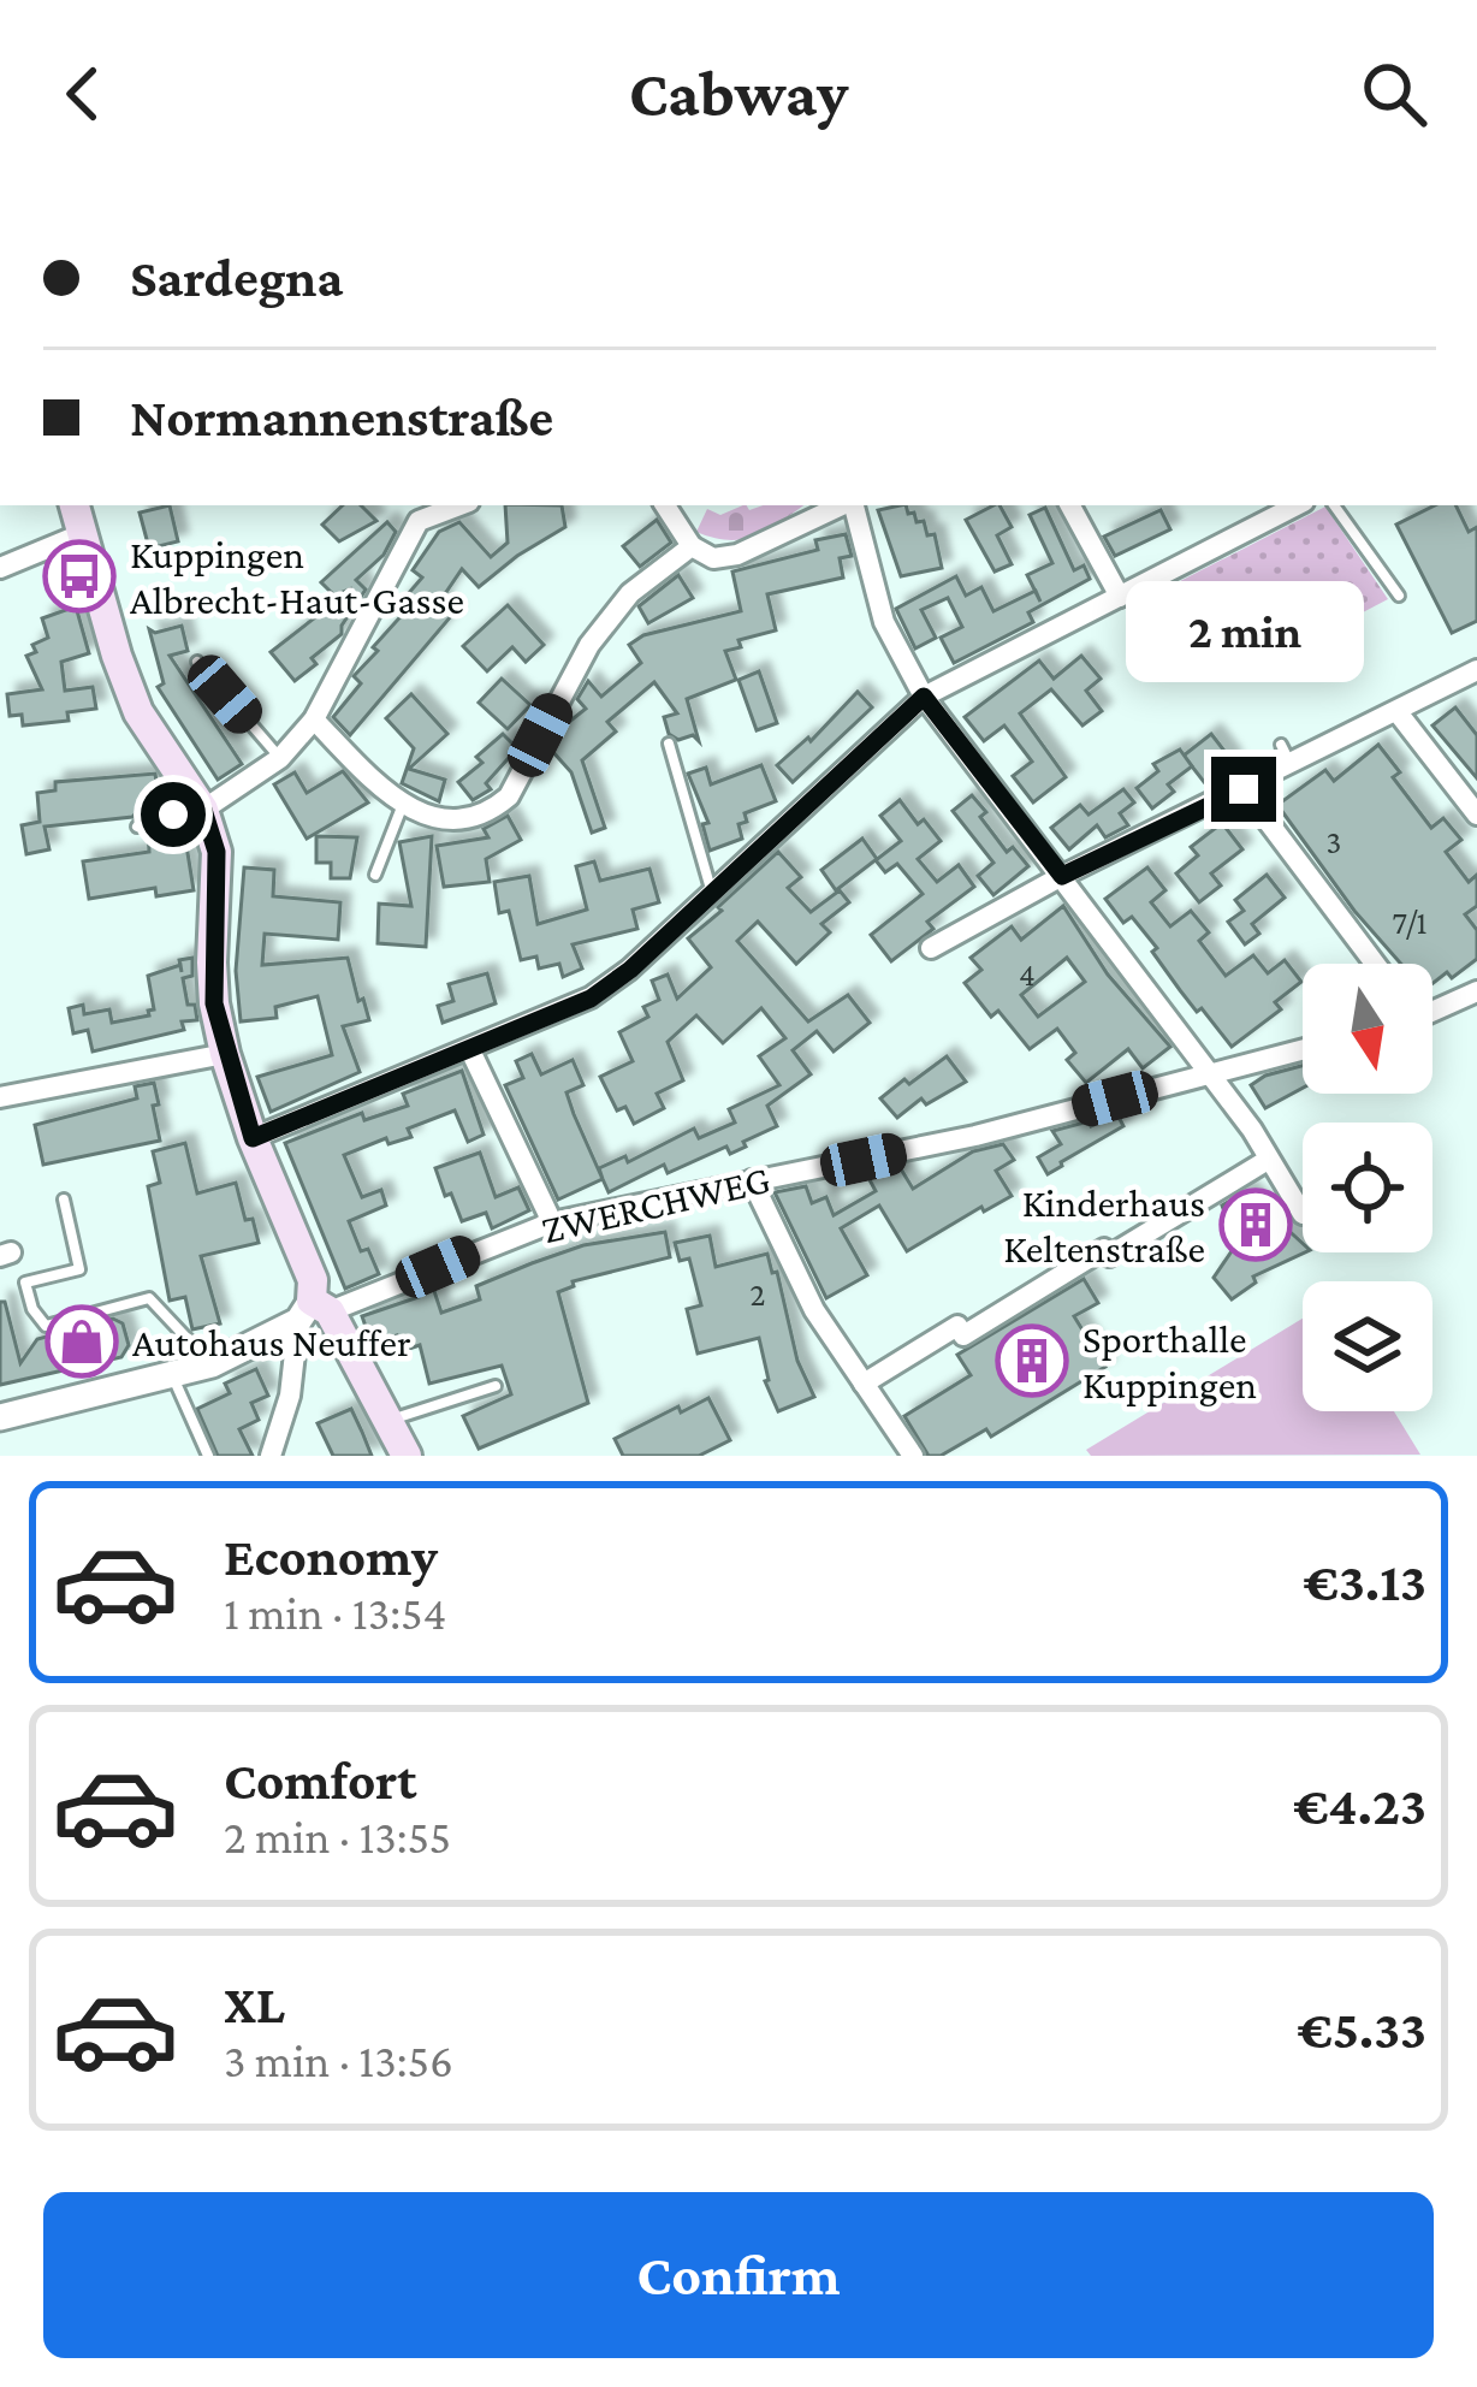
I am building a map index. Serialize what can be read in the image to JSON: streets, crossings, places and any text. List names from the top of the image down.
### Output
{
  "streets": {
    "street": ["ZWERCHWEG"]
  },
  "places": {
    "bus stop": ["Kuppingen Albrecht-Haut-Gasse"],
    "building": ["Kinderhaus Keltenstraße", "Sporthalle Kuppingen"],
    "shop": ["Autohaus Neuffer"]
  },
  "house_numbers": [
    "3",
    "7/1",
    "4",
    "2"
  ],
  "north": "bottom",
  "page": {
    "header": "Cabway",
    "banner": ["Sardegna", "Normannenstraße"],
    "bubble": "2 min",
    "list": [
      {
        "name": "Economy",
        "note": "1 min · 13:54",
        "value": "€3.13"
      },
      {
        "name": "Comfort",
        "note": "2 min · 13:55",
        "value": "€4.23"
      },
      {
        "name": "XL",
        "note": "3 min · 13:56",
        "value": "€5.33"
      }
    ],
    "buttons": "Confirm"
  }
}
